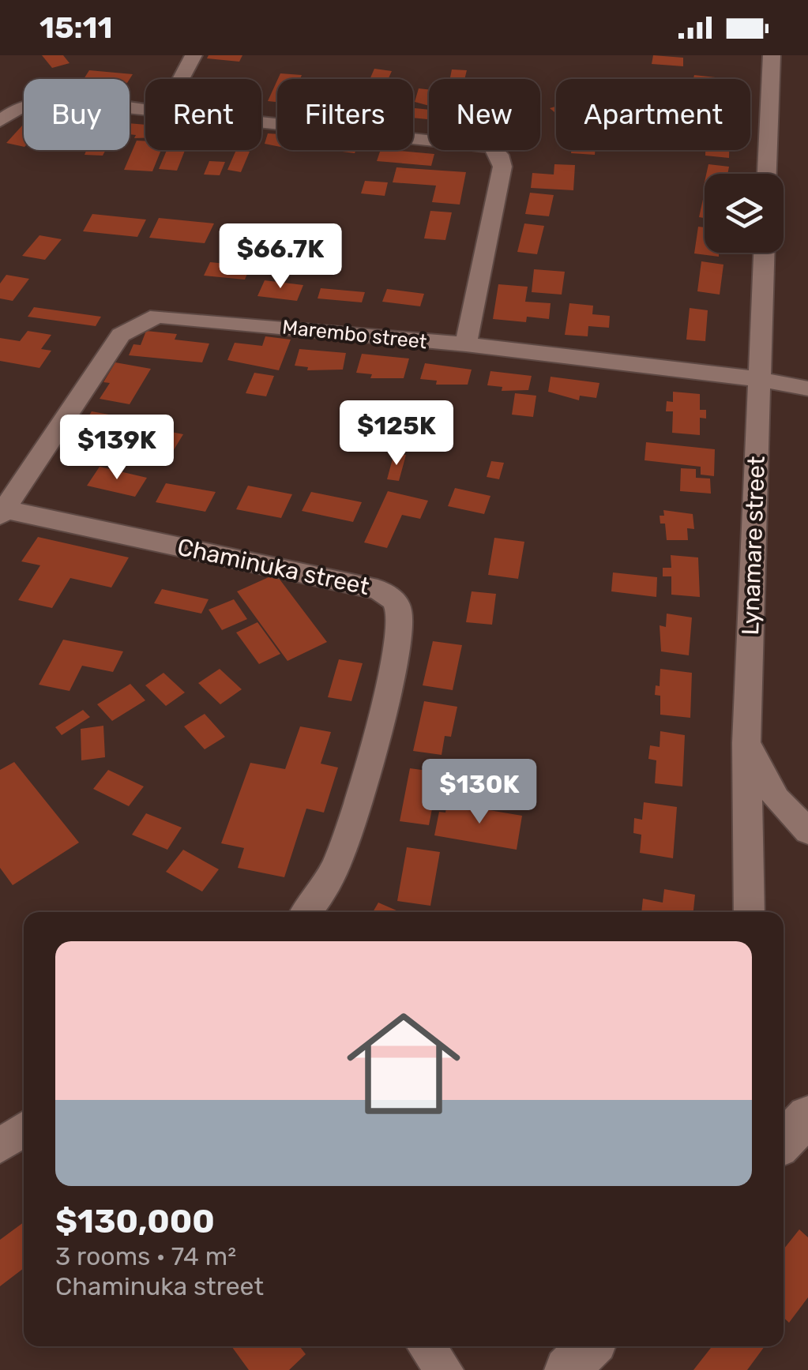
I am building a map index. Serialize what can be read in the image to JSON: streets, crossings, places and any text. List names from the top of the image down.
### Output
{
  "streets": {
    "street": ["Marembo street", "Lynamare street", "Chaminuka street"]
  },
  "crossings": [
    ["Marembo street", "Lynamare street"],
    ["Marembo street", "Chaminuka street"]
  ],
  "page": {
    "status": "15:11",
    "chip": [
      "Buy",
      "Rent",
      "Filters",
      "New",
      "Apartment"
    ],
    "price": [
      "$66.7K",
      "$125K",
      "$139K",
      "$130K"
    ],
    "list": [
      {
        "name": "$130,000",
        "note": "3 rooms · 74 m² · Chaminuka street"
      }
    ]
  }
}
